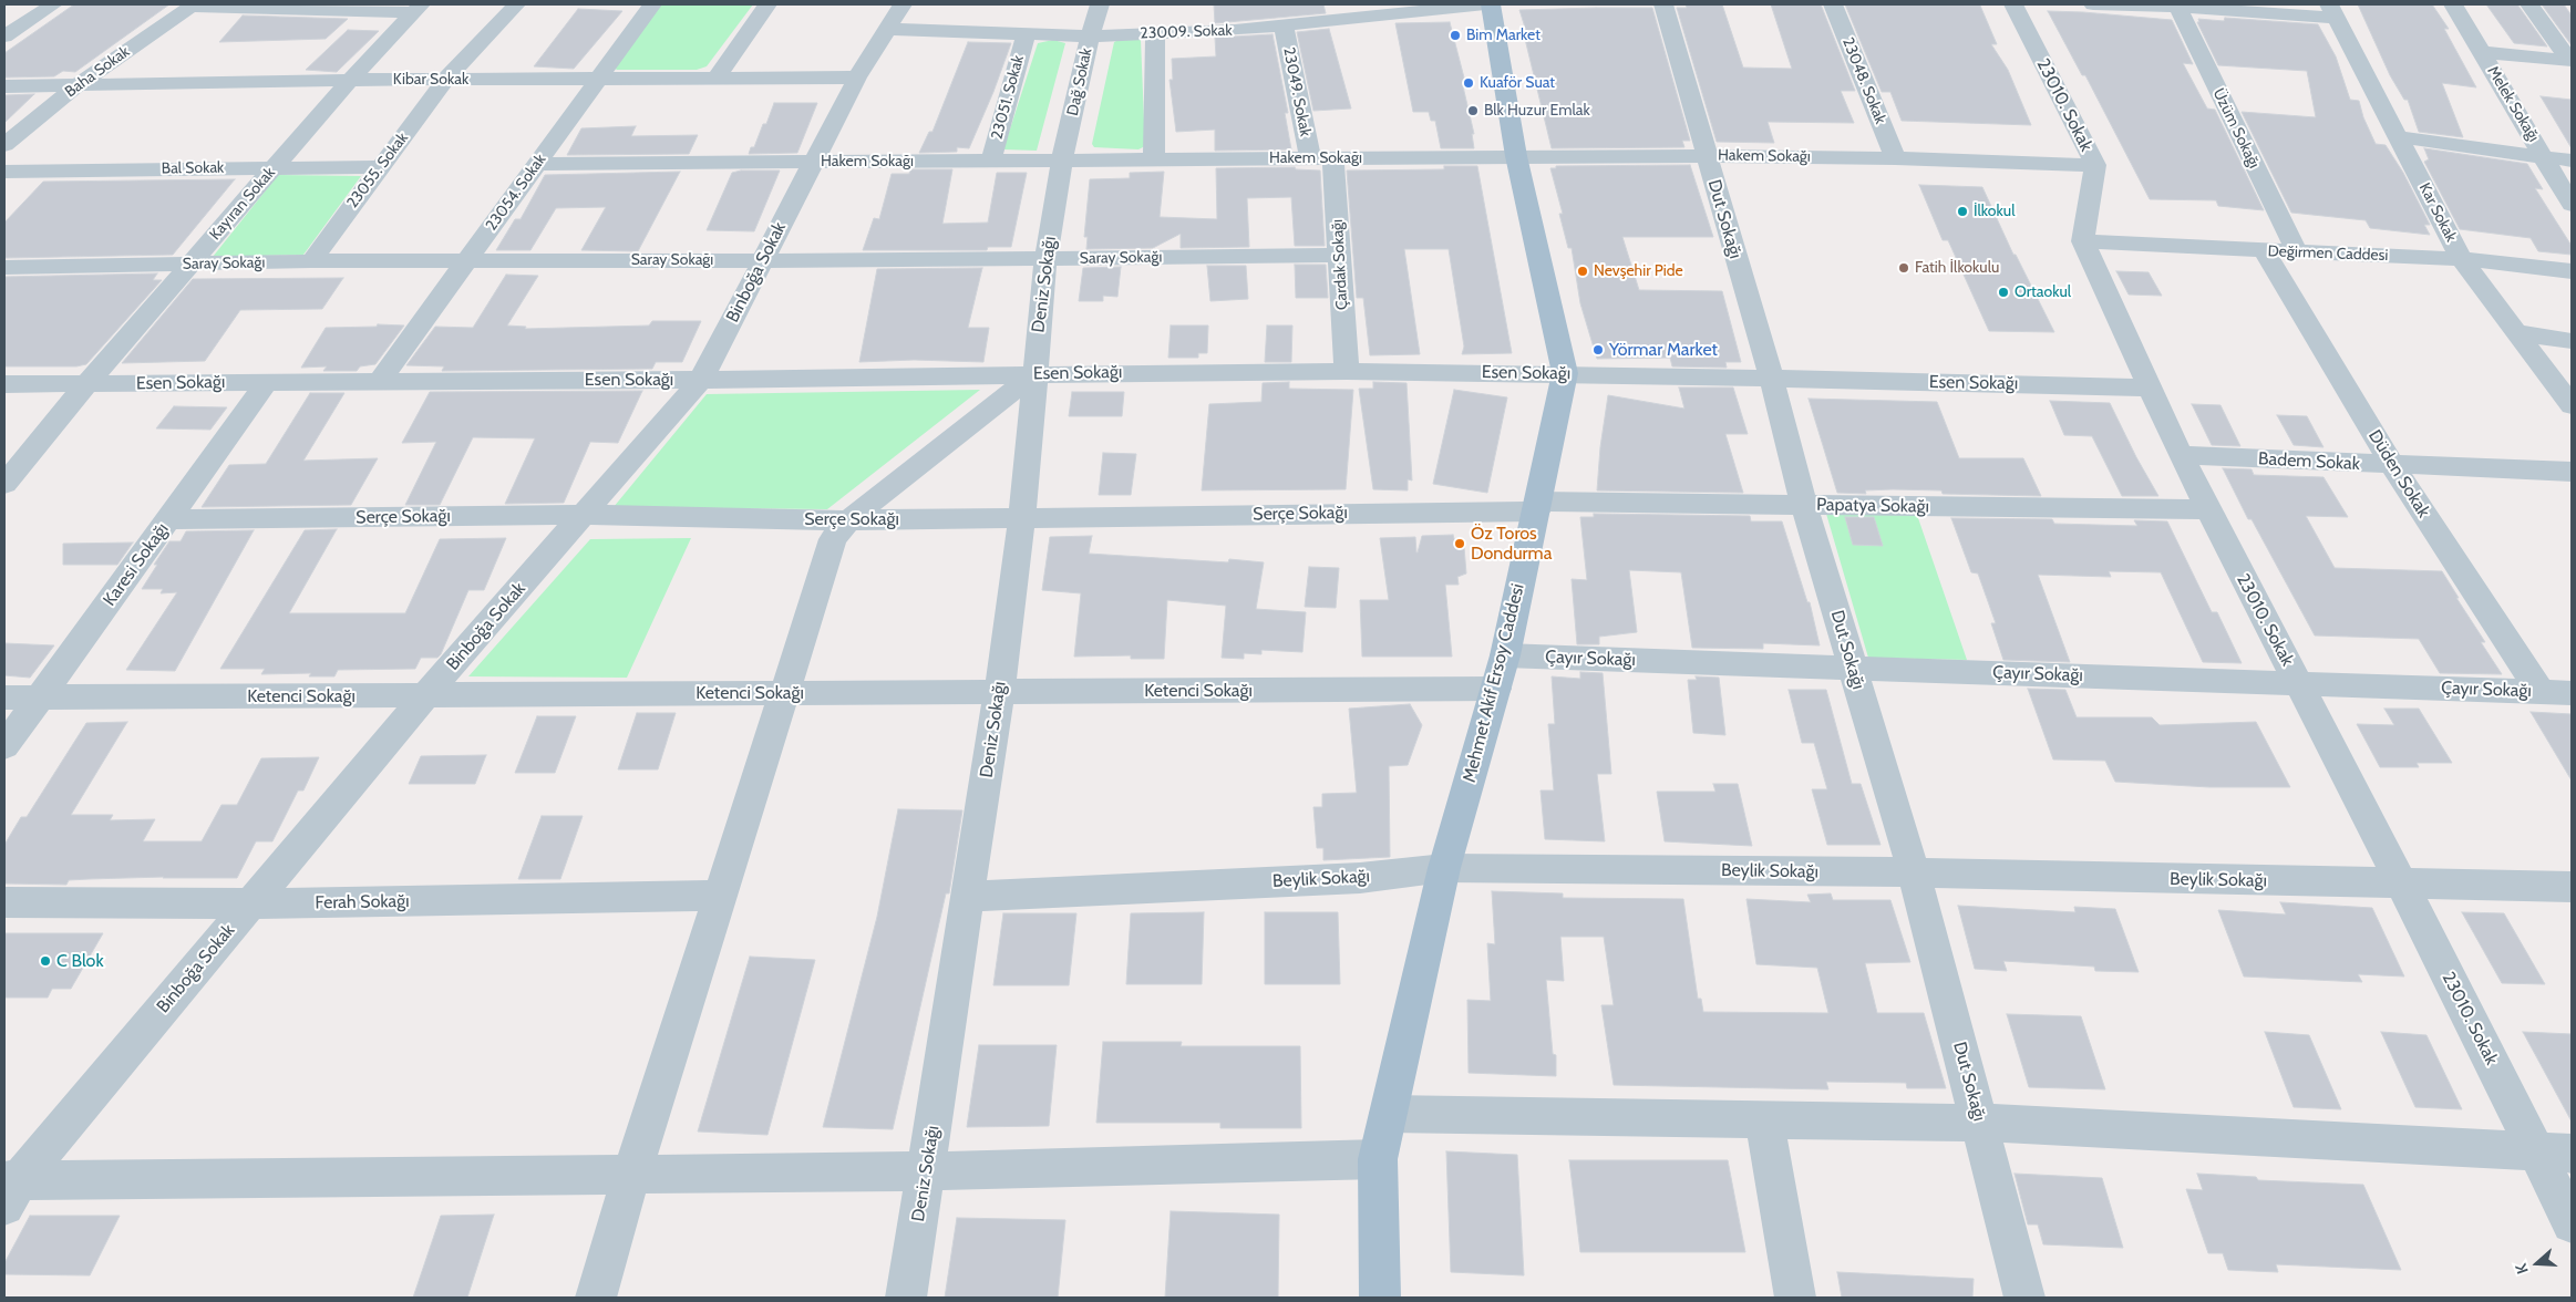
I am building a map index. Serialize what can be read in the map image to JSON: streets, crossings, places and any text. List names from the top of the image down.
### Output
{
  "streets": {
    "main road": ["Mehmet Akif Ersoy Caddesi"],
    "street": [
      "23009. Sokak",
      "Baha Sokak",
      "Kibar Sokak",
      "23048. Sokak",
      "Dağ Sokak",
      "23049. Sokak",
      "23051. Sokak",
      "Melek Sokağı",
      "23010. Sokak",
      "Üzüm Sokağı",
      "Hakem Sokağı",
      "Bal Sokak",
      "23055. Sokak",
      "23054. Sokak",
      "Kayıran Sokak",
      "Kar Sokak",
      "Dut Sokağı",
      "Değirmen Caddesi",
      "Saray Sokağı",
      "Çardak Sokağı",
      "Binboğa Sokak",
      "Deniz Sokağı",
      "Esen Sokağı",
      "Badem Sokak",
      "Düden Sokak",
      "Papatya Sokağı",
      "Serçe Sokağı",
      "Karesi Sokağı",
      "Çayır Sokağı",
      "Ketenci Sokağı",
      "Beylik Sokağı",
      "Ferah Sokağı"
    ]
  },
  "crossings": [
    ["23009. Sokak", "Dağ Sokak"],
    ["23009. Sokak", "23049. Sokak"],
    ["23009. Sokak", "23051. Sokak"],
    ["23009. Sokak", "Binboğa Sokak"],
    ["Baha Sokak", "Kibar Sokak"],
    ["Kibar Sokak", "23055. Sokak"],
    ["Kibar Sokak", "23054. Sokak"],
    ["Kibar Sokak", "Kayıran Sokak"],
    ["Kibar Sokak", "Binboğa Sokak"],
    ["23048. Sokak", "Hakem Sokağı"],
    ["Dağ Sokak", "Hakem Sokağı"],
    ["Dağ Sokak", "Deniz Sokağı"],
    ["23049. Sokak", "Hakem Sokağı"],
    ["23051. Sokak", "Hakem Sokağı"],
    ["23010. Sokak", "Hakem Sokağı"],
    ["23010. Sokak", "Değirmen Caddesi"],
    ["23010. Sokak", "Esen Sokağı"],
    ["23010. Sokak", "Badem Sokak"],
    ["23010. Sokak", "Papatya Sokağı"],
    ["23010. Sokak", "Çayır Sokağı"],
    ["23010. Sokak", "Beylik Sokağı"],
    ["Üzüm Sokağı", "Değirmen Caddesi"],
    ["Hakem Sokağı", "23054. Sokak"],
    ["Hakem Sokağı", "Dut Sokağı"],
    ["Hakem Sokağı", "Çardak Sokağı"],
    ["Hakem Sokağı", "Binboğa Sokak"],
    ["Hakem Sokağı", "Deniz Sokağı"],
    ["Hakem Sokağı", "Mehmet Akif Ersoy Caddesi"],
    ["Bal Sokak", "23055. Sokak"],
    ["Bal Sokak", "Kayıran Sokak"],
    ["23055. Sokak", "Saray Sokağı"],
    ["23054. Sokak", "Saray Sokağı"],
    ["23054. Sokak", "Esen Sokağı"],
    ["Kayıran Sokak", "Saray Sokağı"],
    ["Kayıran Sokak", "Esen Sokağı"],
    ["Kar Sokak", "Değirmen Caddesi"],
    ["Dut Sokağı", "Esen Sokağı"],
    ["Dut Sokağı", "Papatya Sokağı"],
    ["Dut Sokağı", "Çayır Sokağı"],
    ["Dut Sokağı", "Beylik Sokağı"],
    ["Değirmen Caddesi", "Düden Sokak"],
    ["Saray Sokağı", "Çardak Sokağı"],
    ["Saray Sokağı", "Binboğa Sokak"],
    ["Saray Sokağı", "Deniz Sokağı"],
    ["Çardak Sokağı", "Esen Sokağı"],
    ["Binboğa Sokak", "Esen Sokağı"],
    ["Binboğa Sokak", "Serçe Sokağı"],
    ["Binboğa Sokak", "Ketenci Sokağı"],
    ["Binboğa Sokak", "Ferah Sokağı"],
    ["Deniz Sokağı", "Esen Sokağı"],
    ["Deniz Sokağı", "Serçe Sokağı"],
    ["Deniz Sokağı", "Ketenci Sokağı"],
    ["Deniz Sokağı", "Beylik Sokağı"],
    ["Esen Sokağı", "Karesi Sokağı"],
    ["Esen Sokağı", "Mehmet Akif Ersoy Caddesi"],
    ["Badem Sokak", "Düden Sokak"],
    ["Düden Sokak", "Çayır Sokağı"],
    ["Papatya Sokağı", "Serçe Sokağı"],
    ["Papatya Sokağı", "Mehmet Akif Ersoy Caddesi"],
    ["Serçe Sokağı", "Karesi Sokağı"],
    ["Serçe Sokağı", "Mehmet Akif Ersoy Caddesi"],
    ["Karesi Sokağı", "Ketenci Sokağı"],
    ["Çayır Sokağı", "Mehmet Akif Ersoy Caddesi"],
    ["Mehmet Akif Ersoy Caddesi", "Ketenci Sokağı"],
    ["Mehmet Akif Ersoy Caddesi", "Beylik Sokağı"]
  ],
  "places": [
    "Bim Market",
    "Kuaför Suat",
    "Blk Huzur Emlak",
    "İlkokul",
    "Fatih İlkokulu",
    "Nevşehir Pide",
    "Ortaokul",
    "Yörmar Market",
    "Öz Toros Dondurma",
    "C Blok"
  ],
  "north": "left"
}
